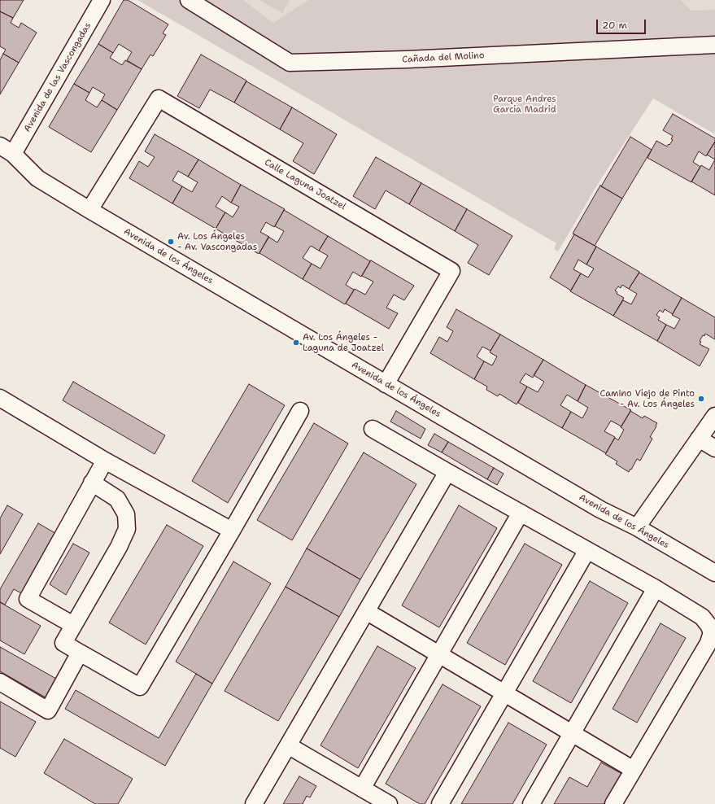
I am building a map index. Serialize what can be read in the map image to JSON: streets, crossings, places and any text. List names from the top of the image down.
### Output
{
  "streets": {
    "street": [
      "Cañada del Molino",
      "Avenida de las Vascongadas",
      "Calle Laguna Joatzel",
      "Avenida de los Ángeles"
    ]
  },
  "crossings": [
    ["Avenida de las Vascongadas", "Avenida de los Ángeles"],
    ["Calle Laguna Joatzel", "Avenida de los Ángeles"]
  ],
  "parks": ["Parque Andres Garcia Madrid"],
  "places": ["Av. Los Ángeles - Av. Vascongadas", "Av. Los Ángeles - Laguna de Joatzel", "Camino Viejo de Pinto - Av. Los Ángeles"],
  "scale_bar": "20 m"
}
